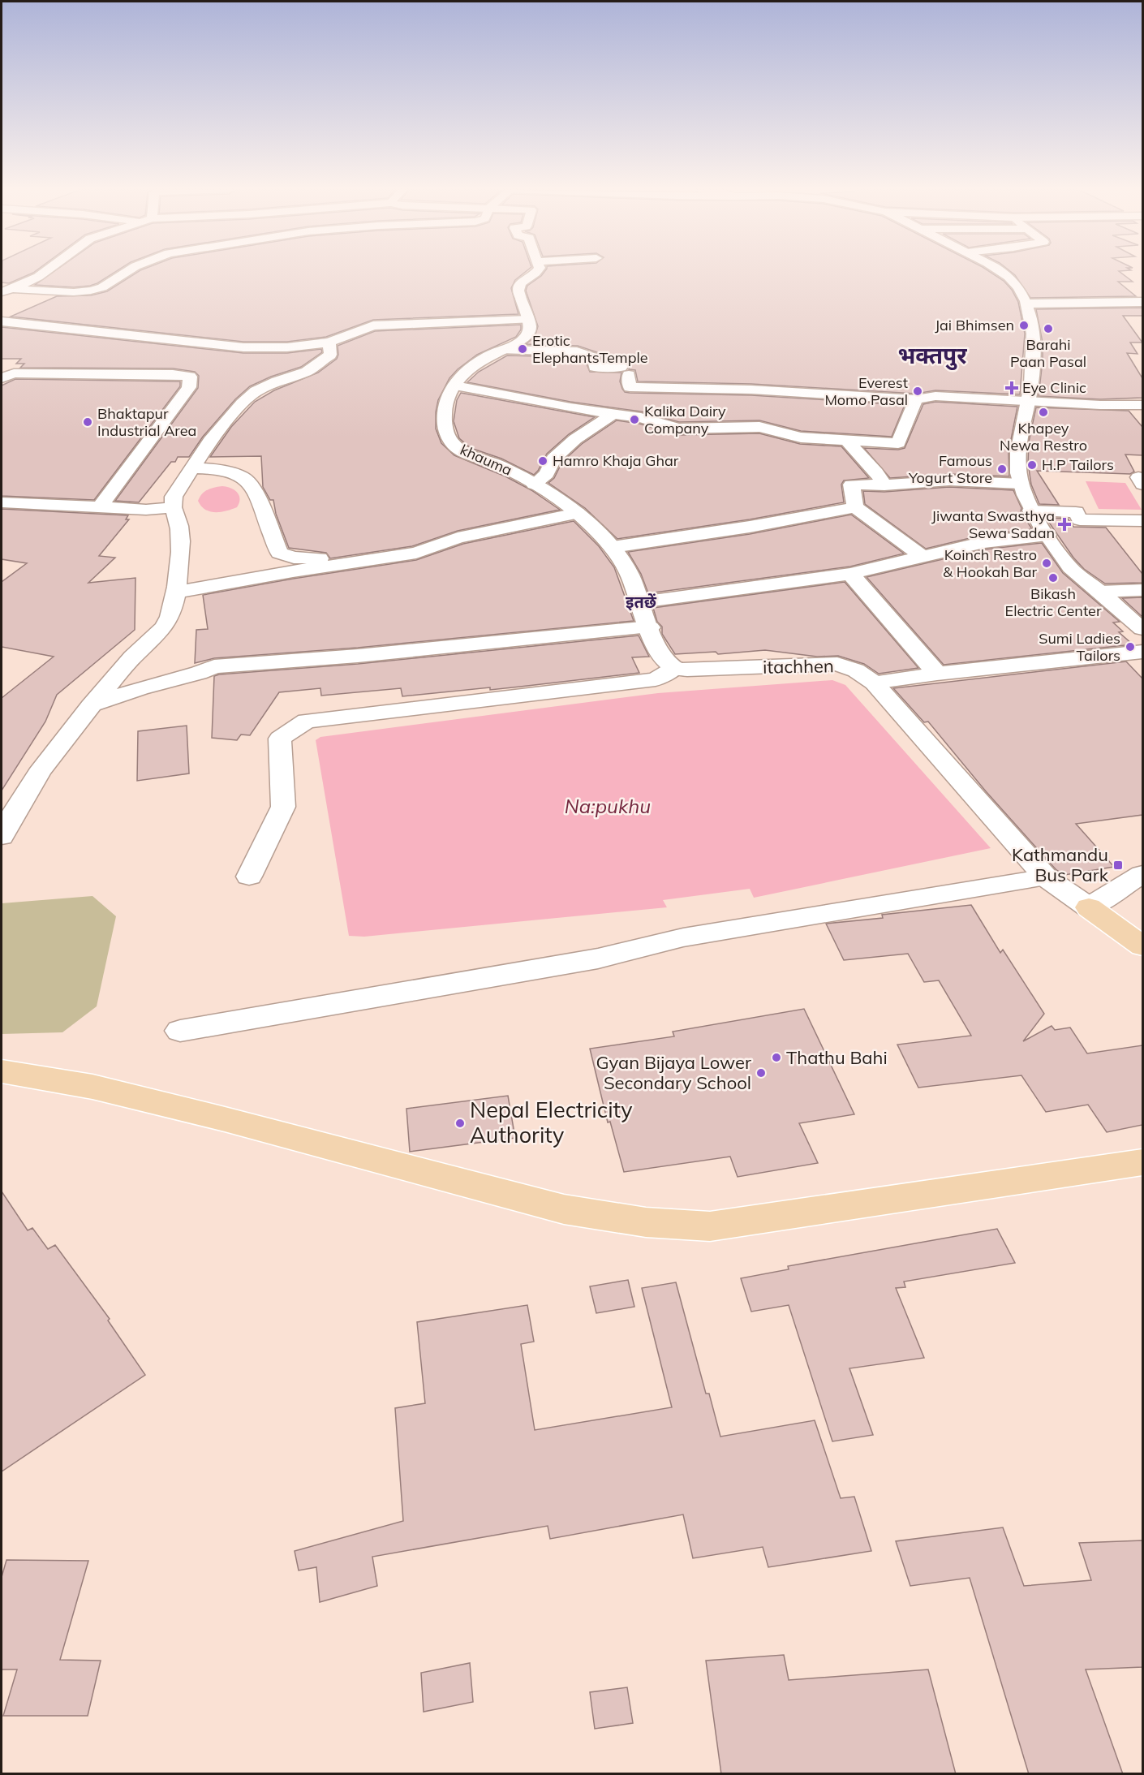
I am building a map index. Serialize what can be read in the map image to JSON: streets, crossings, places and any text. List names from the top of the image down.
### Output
{
  "streets": {
    "street": ["khauma", "itachhen"]
  },
  "districts": ["भक्तपुर", "इतछें"],
  "water": ["Na:pukhu"],
  "places": {
    "other": [
      "Jai Bhimsen",
      "Barahi Paan Pasal",
      "Erotic ElephantsTemple",
      "Everest Momo Pasal",
      "Khapey Newa Restro",
      "Kalika Dairy Company",
      "Bhaktapur Industrial Area",
      "Hamro Khaja Ghar",
      "H.P Tailors",
      "Famous Yogurt Store",
      "Koinch Restro & Hookah Bar",
      "Bikash Electric Center",
      "Sumi Ladies Tailors",
      "Thathu Bahi",
      "Gyan Bijaya Lower Secondary School",
      "Nepal Electricity Authority"
    ],
    "health": ["Eye Clinic", "Jiwanta Swasthya Sewa Sadan"],
    "transit": ["Kathmandu Bus Park"]
  }
}
